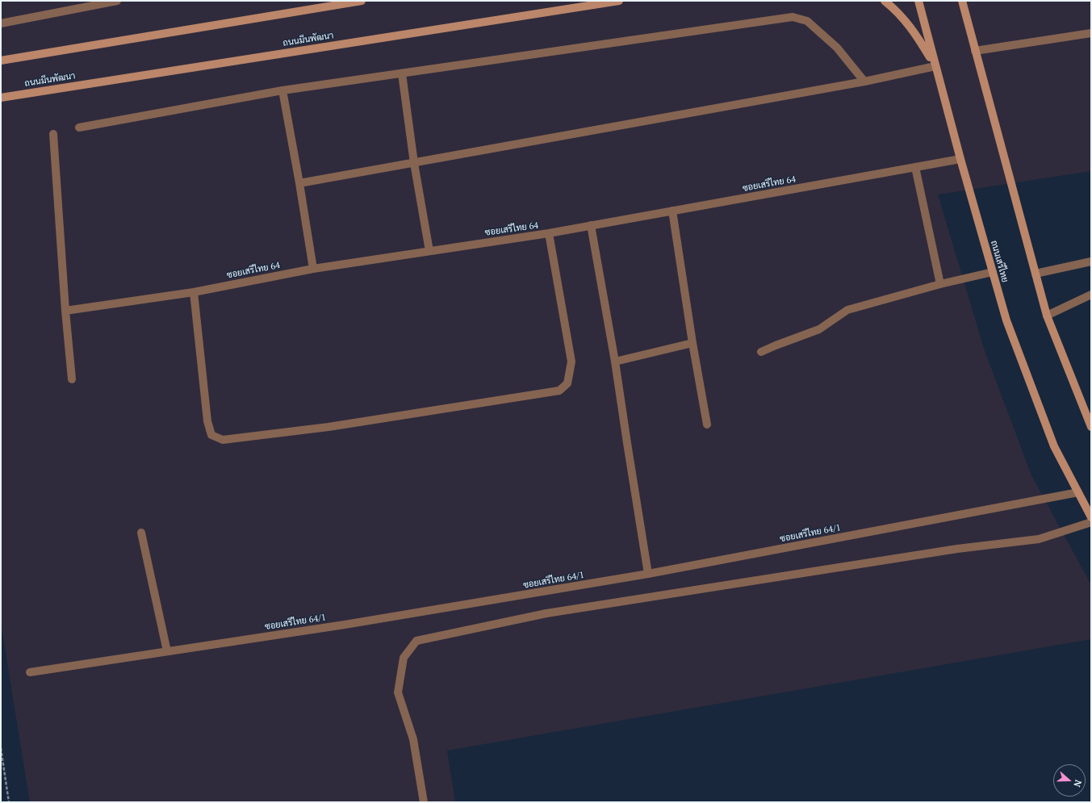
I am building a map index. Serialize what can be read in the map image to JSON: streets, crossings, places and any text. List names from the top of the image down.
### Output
{
  "streets": {
    "main road": ["ถนนมีนพัฒนา", "ถนนเสรีไทย"],
    "street": ["ซอยเสรีไทย 64", "ซอยเสรีไทย 64/1"]
  },
  "crossings": [
    ["ซอยเสรีไทย 64", "ถนนเสรีไทย"],
    ["ถนนเสรีไทย", "ซอยเสรีไทย 64/1"]
  ],
  "north": "right"
}
